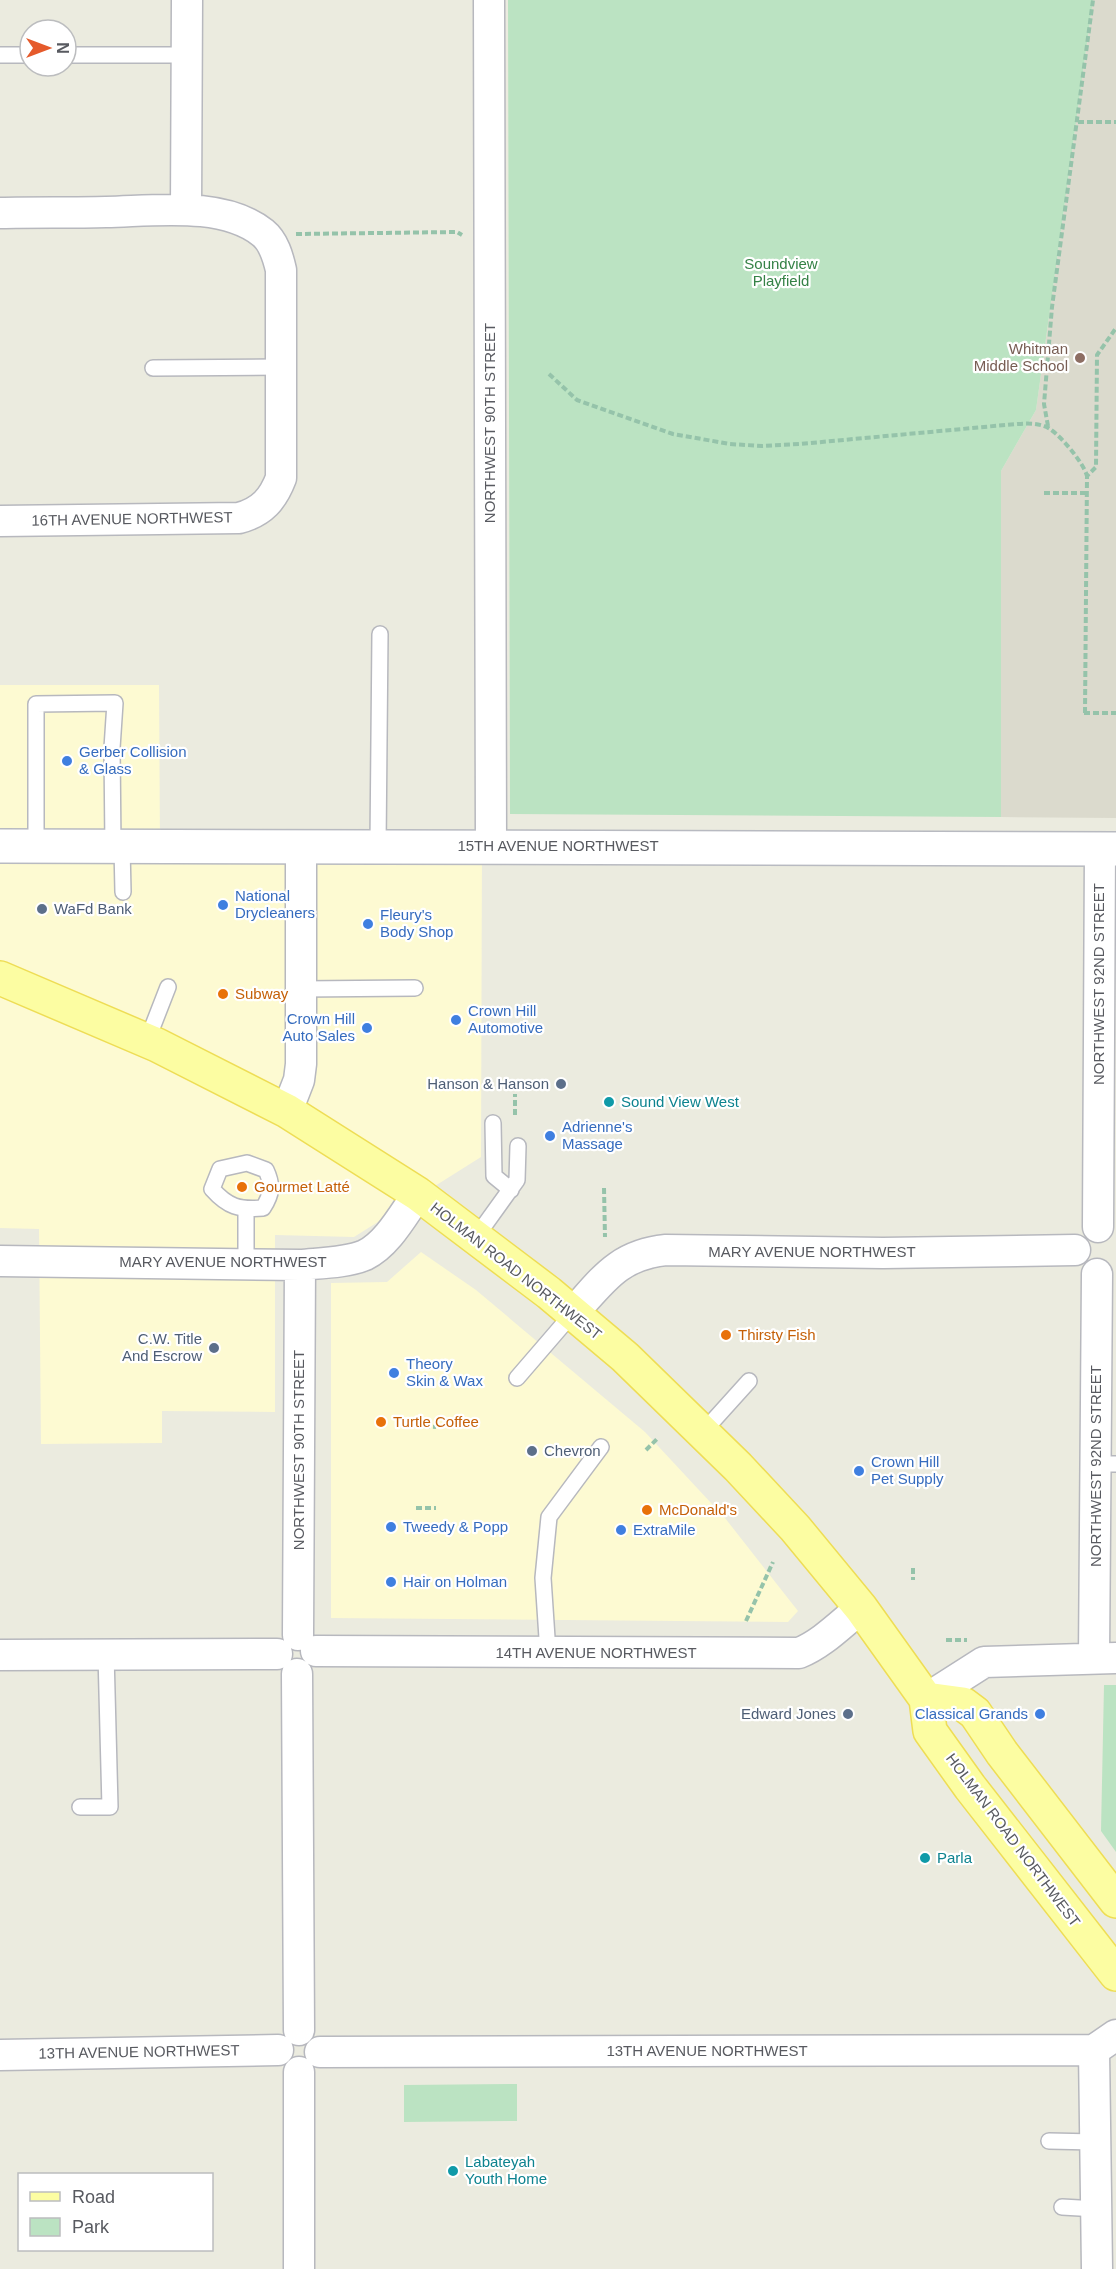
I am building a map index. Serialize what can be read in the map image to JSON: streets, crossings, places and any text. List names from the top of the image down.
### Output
{
  "streets": {
    "main road": ["15TH AVENUE NORTHWEST", "HOLMAN ROAD NORTHWEST"],
    "street": [
      "NORTHWEST 90TH STREET",
      "16TH AVENUE NORTHWEST",
      "NORTHWEST 92ND STREET",
      "MARY AVENUE NORTHWEST",
      "14TH AVENUE NORTHWEST",
      "13TH AVENUE NORTHWEST"
    ]
  },
  "crossings": [
    ["NORTHWEST 90TH STREET", "15TH AVENUE NORTHWEST"],
    ["NORTHWEST 90TH STREET", "MARY AVENUE NORTHWEST"],
    ["NORTHWEST 90TH STREET", "14TH AVENUE NORTHWEST"],
    ["NORTHWEST 90TH STREET", "13TH AVENUE NORTHWEST"],
    ["15TH AVENUE NORTHWEST", "NORTHWEST 92ND STREET"],
    ["MARY AVENUE NORTHWEST", "HOLMAN ROAD NORTHWEST"],
    ["HOLMAN ROAD NORTHWEST", "14TH AVENUE NORTHWEST"]
  ],
  "parks": ["Soundview Playfield"],
  "places": [
    "Whitman Middle School",
    "Gerber Collision & Glass",
    "National Drycleaners",
    "WaFd Bank",
    "Fleury's Body Shop",
    "Subway",
    "Crown Hill Automotive",
    "Crown Hill Auto Sales",
    "Hanson & Hanson",
    "Sound View West",
    "Adrienne's Massage",
    "Gourmet Latté",
    "Thirsty Fish",
    "C.W. Title And Escrow",
    "Theory Skin & Wax",
    "Turtle Coffee",
    "Chevron",
    "Crown Hill Pet Supply",
    "McDonald's",
    "Tweedy & Popp",
    "ExtraMile",
    "Hair on Holman",
    "Edward Jones",
    "Classical Grands",
    "Parla",
    "Labateyah Youth Home"
  ],
  "legend": ["Road", "Park"],
  "north": "right"
}
